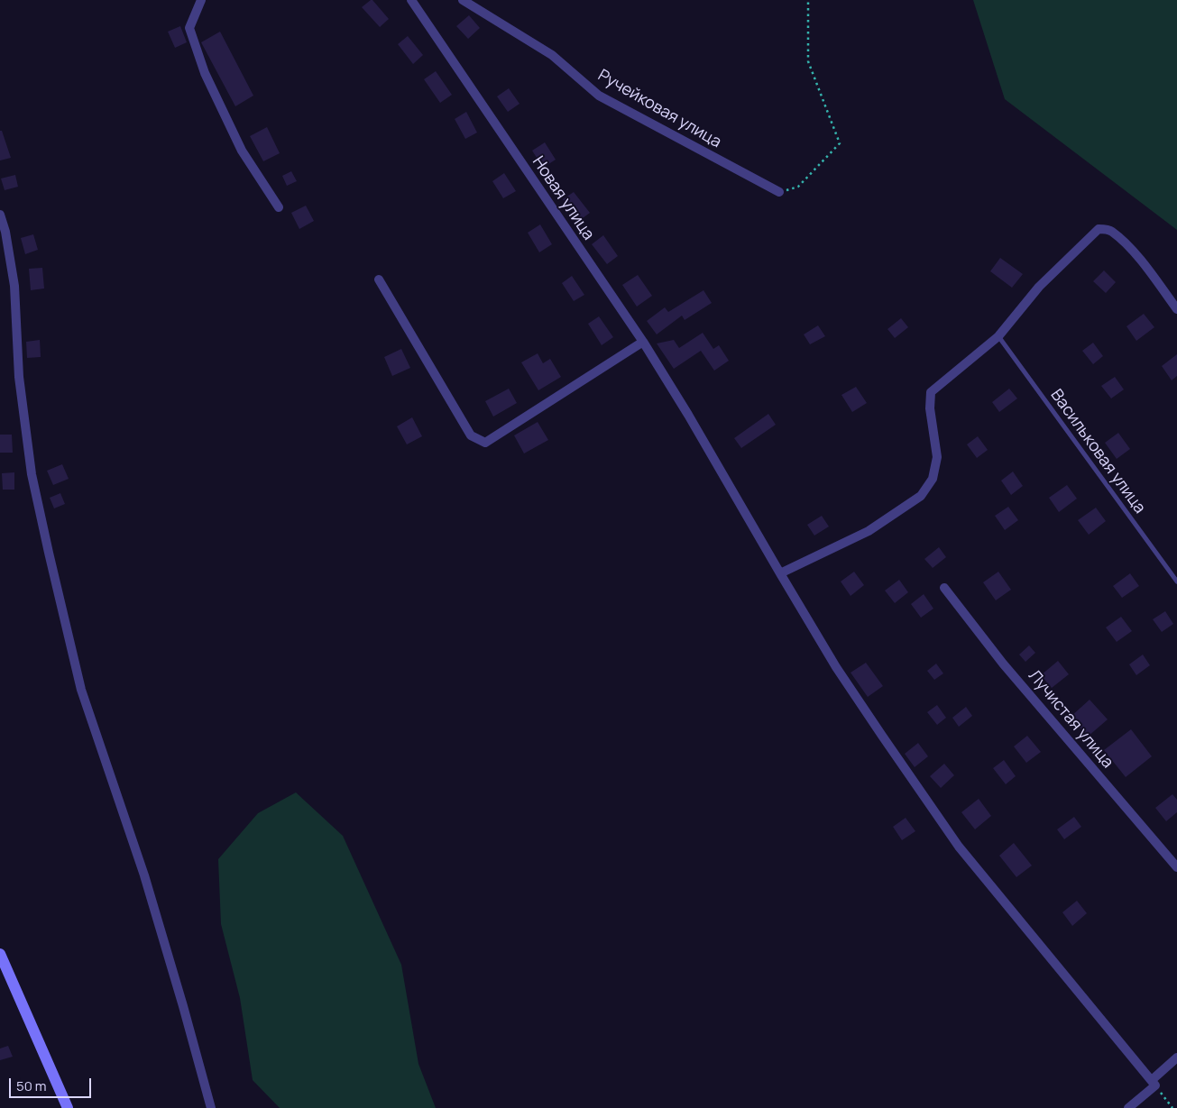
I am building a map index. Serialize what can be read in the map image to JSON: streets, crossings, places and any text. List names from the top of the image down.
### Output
{
  "streets": {
    "street": ["Ручейковая улица", "Новая улица", "Лучистая улица"],
    "lane": ["Васильковая улица"]
  },
  "scale_bar": "50 m"
}
